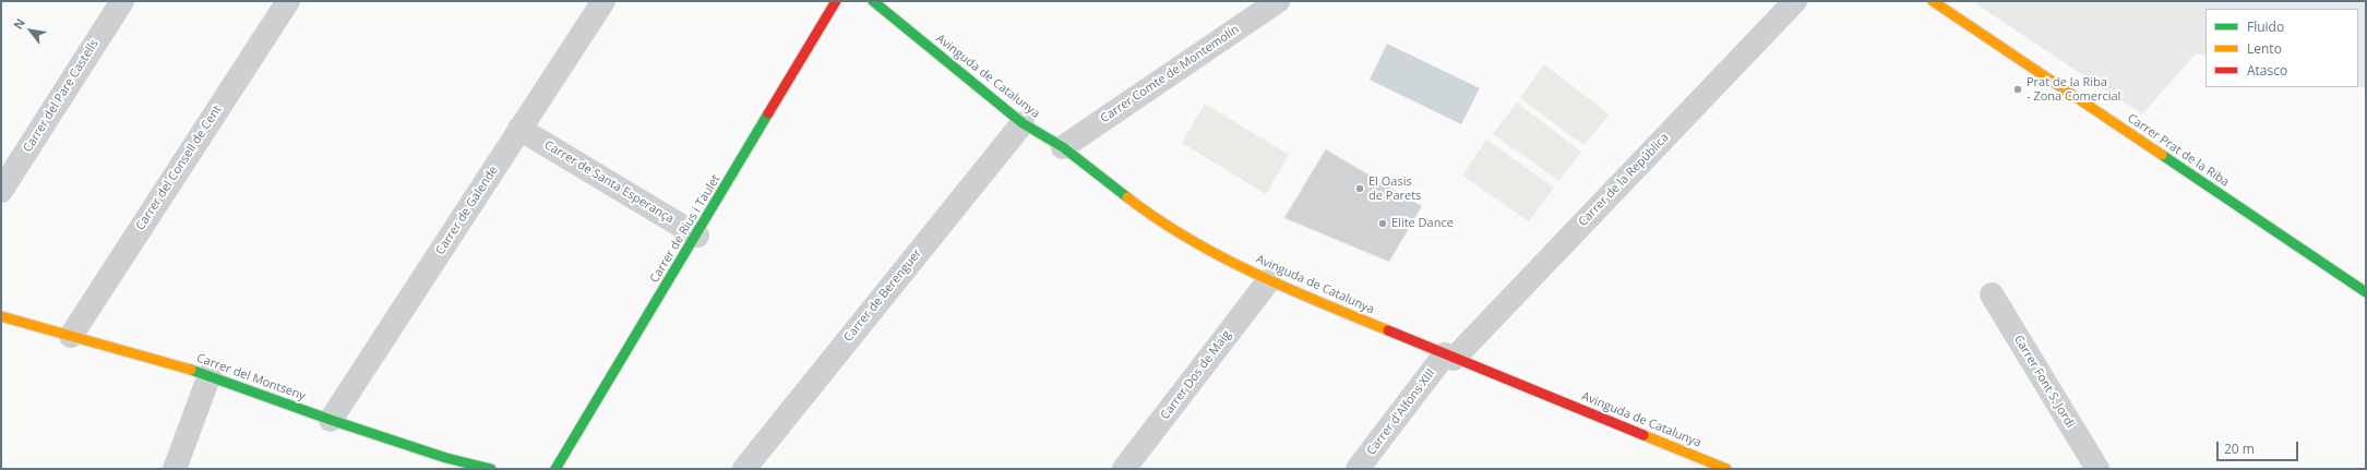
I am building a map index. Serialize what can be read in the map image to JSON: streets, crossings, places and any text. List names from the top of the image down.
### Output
{
  "streets": {
    "street": [
      "Carrer Comte de Montemolín",
      "Avinguda de Catalunya",
      "Carrer del Pare Castells",
      "Carrer Prat de la Riba",
      "Carrer del Consell de Cent",
      "Carrer de la República",
      "Carrer de Santa Esperança",
      "Carrer de Galende",
      "Carrer de Rius i Taulet",
      "Carrer de Berenguer",
      "Carrer Dos de Maig",
      "Carrer del Montseny",
      "Carrer Font S. Jordi",
      "Carrer d'Alfons XIII"
    ]
  },
  "crossings": [
    ["Carrer Comte de Montemolín", "Avinguda de Catalunya"],
    ["Avinguda de Catalunya", "Carrer de la República"],
    ["Avinguda de Catalunya", "Carrer de Berenguer"],
    ["Avinguda de Catalunya", "Carrer Dos de Maig"],
    ["Avinguda de Catalunya", "Carrer d'Alfons XIII"],
    ["Carrer del Consell de Cent", "Carrer del Montseny"],
    ["Carrer de la República", "Carrer d'Alfons XIII"],
    ["Carrer de Santa Esperança", "Carrer de Galende"],
    ["Carrer de Santa Esperança", "Carrer de Rius i Taulet"],
    ["Carrer de Galende", "Carrer del Montseny"]
  ],
  "places": ["Prat de la Riba - Zona Comercial", "El Oasis de Parets", "Elite Dance"],
  "legend": ["Fluido", "Lento", "Atasco"],
  "scale_bar": "20 m",
  "north": "top left"
}
